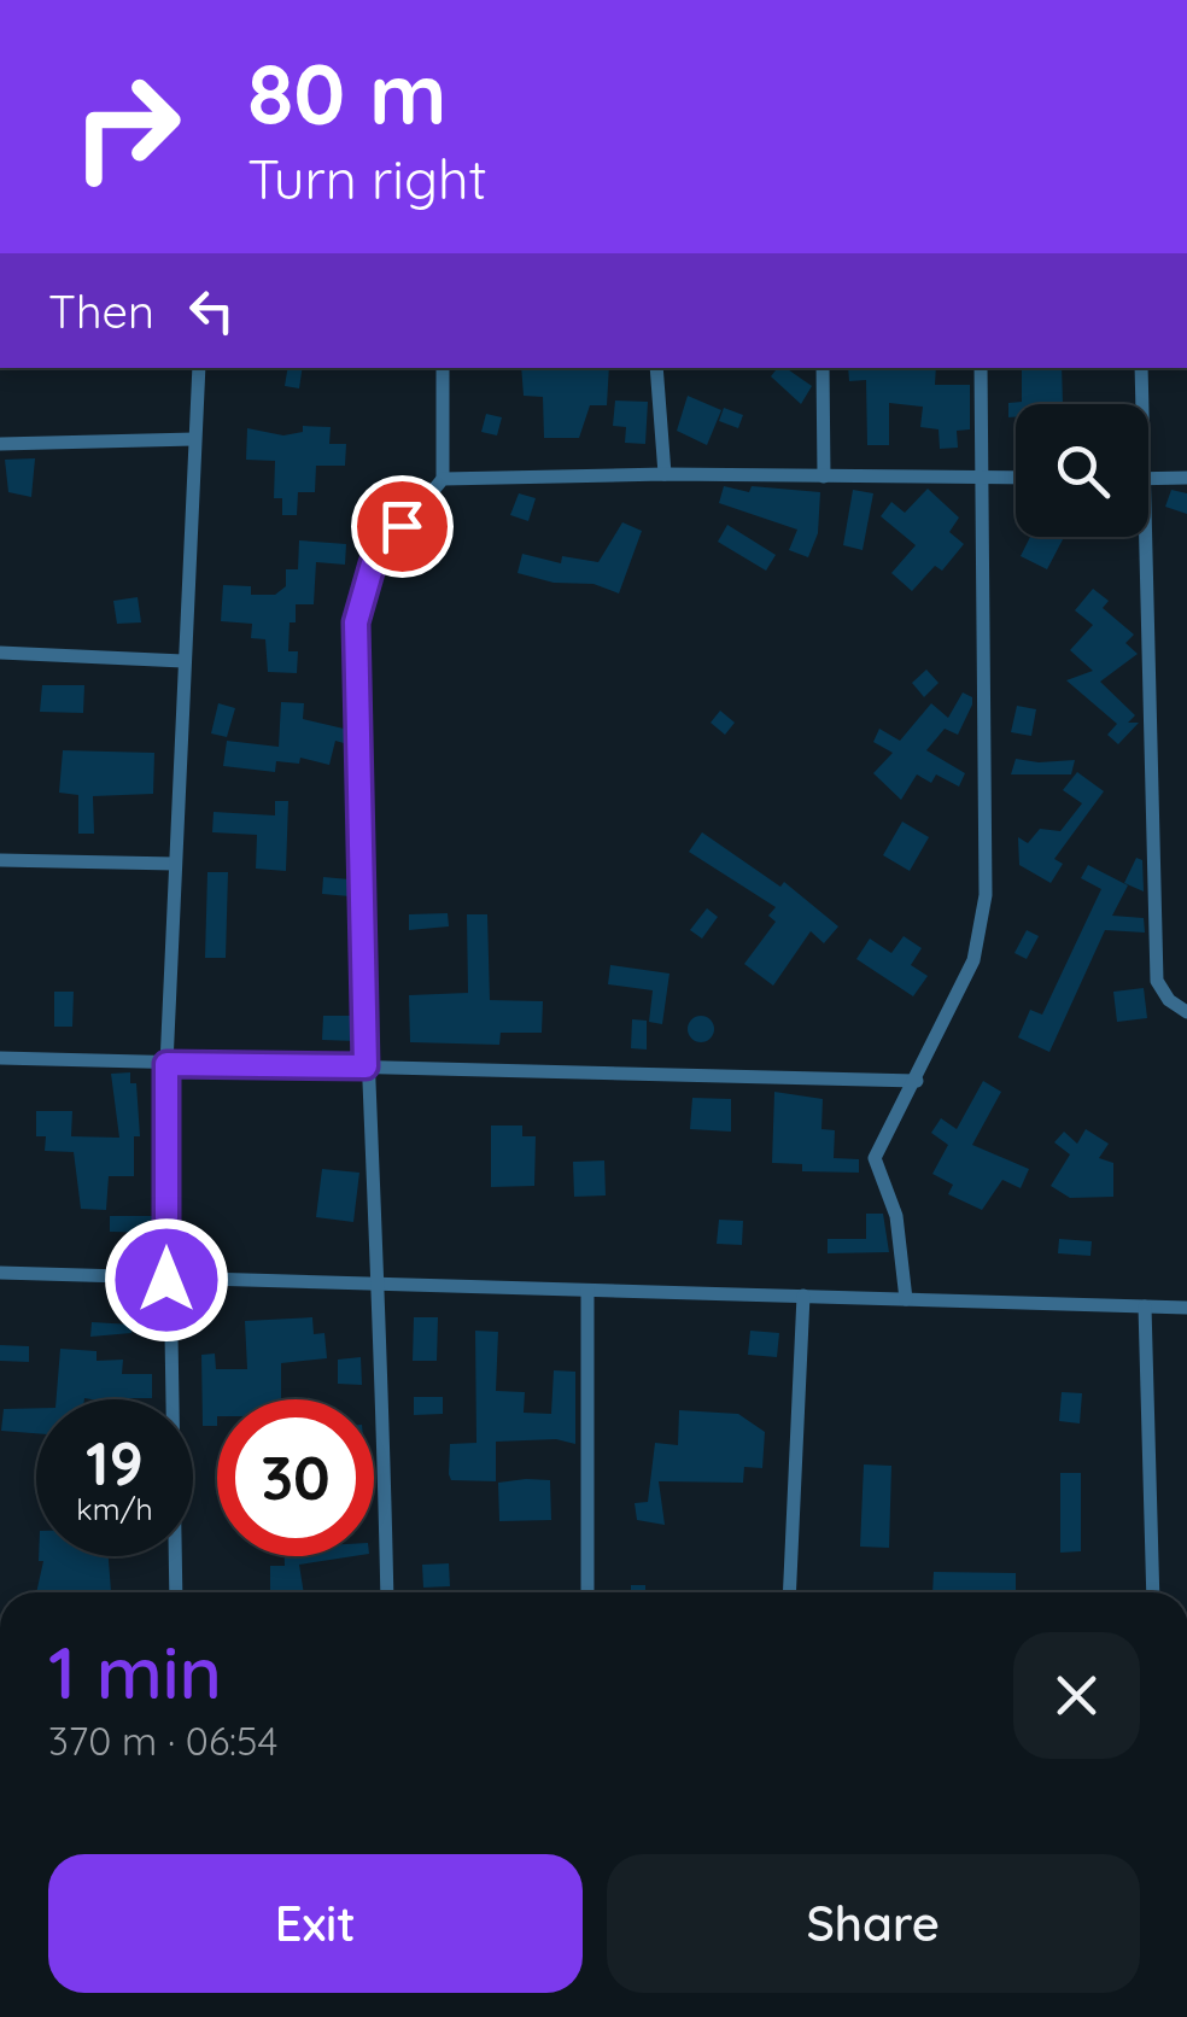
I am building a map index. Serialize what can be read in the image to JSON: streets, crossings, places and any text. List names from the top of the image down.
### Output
{
  "page": {
    "turn": ["80 m", "Turn right"],
    "then": "Then",
    "speed": "19 km/h",
    "limit": "30",
    "heading": ["1 min", "370 m · 06:54"],
    "buttons": ["Exit", "Share"]
  }
}
